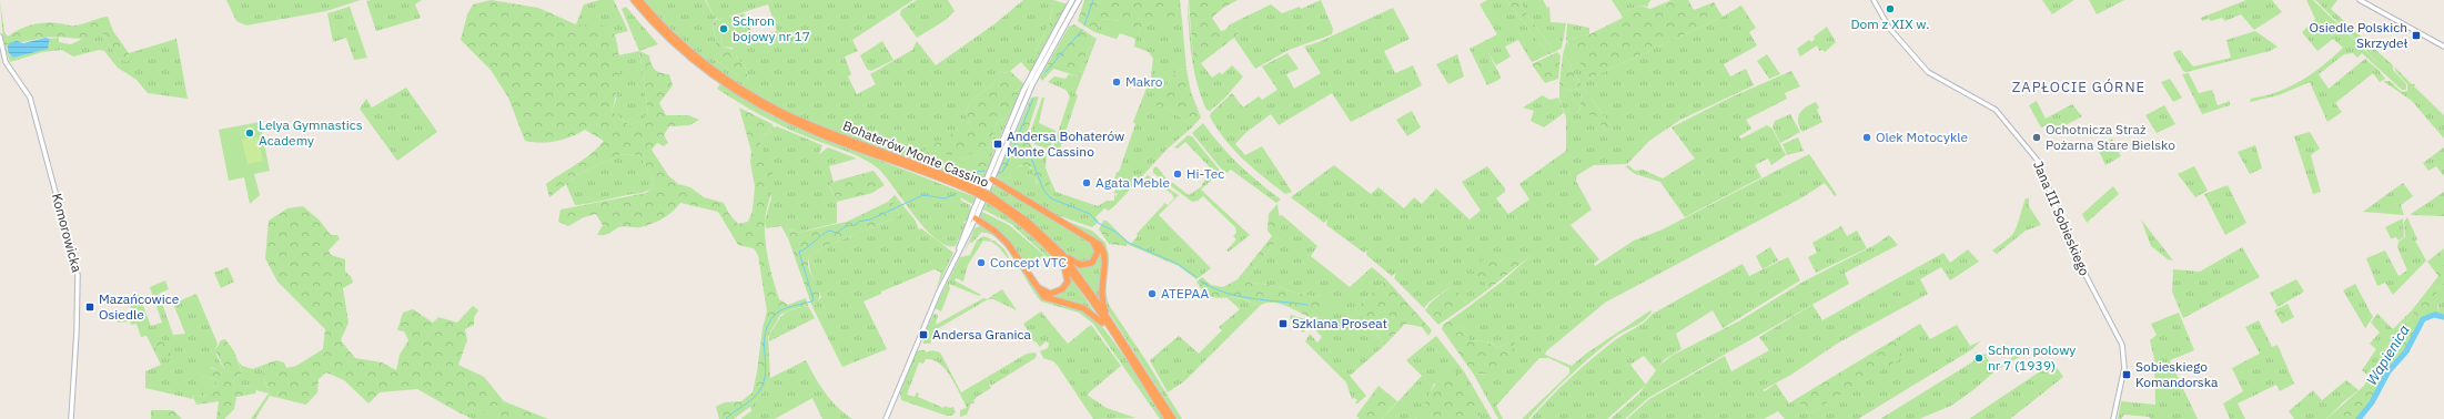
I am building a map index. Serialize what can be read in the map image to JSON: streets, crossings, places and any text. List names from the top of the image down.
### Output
{
  "streets": {
    "highway": ["Bohaterów Monte Cassino"],
    "street": ["Jana III Sobieskiego", "Komorowicka"]
  },
  "districts": ["ZAPŁOCIE GÓRNE"],
  "water": ["Wapienica"],
  "places": {
    "other": [
      "Dom z XIX w.",
      "Schron bojowy nr 17",
      "Makro",
      "Lelya Gymnastics Academy",
      "Olek Motocykle",
      "Ochotnicza Straż Pożarna Stare Bielsko",
      "Hi-Tec",
      "Agata Meble",
      "Concept VTC",
      "ATEPAA",
      "Schron polowy nr 7 (1939)"
    ],
    "transit": [
      "Osiedle Polskich Skrzydeł",
      "Andersa Bohaterów Monte Cassino",
      "Mazańcowice Osiedle",
      "Szklana Proseat",
      "Andersa Granica",
      "Sobieskiego Komandorska"
    ]
  }
}
